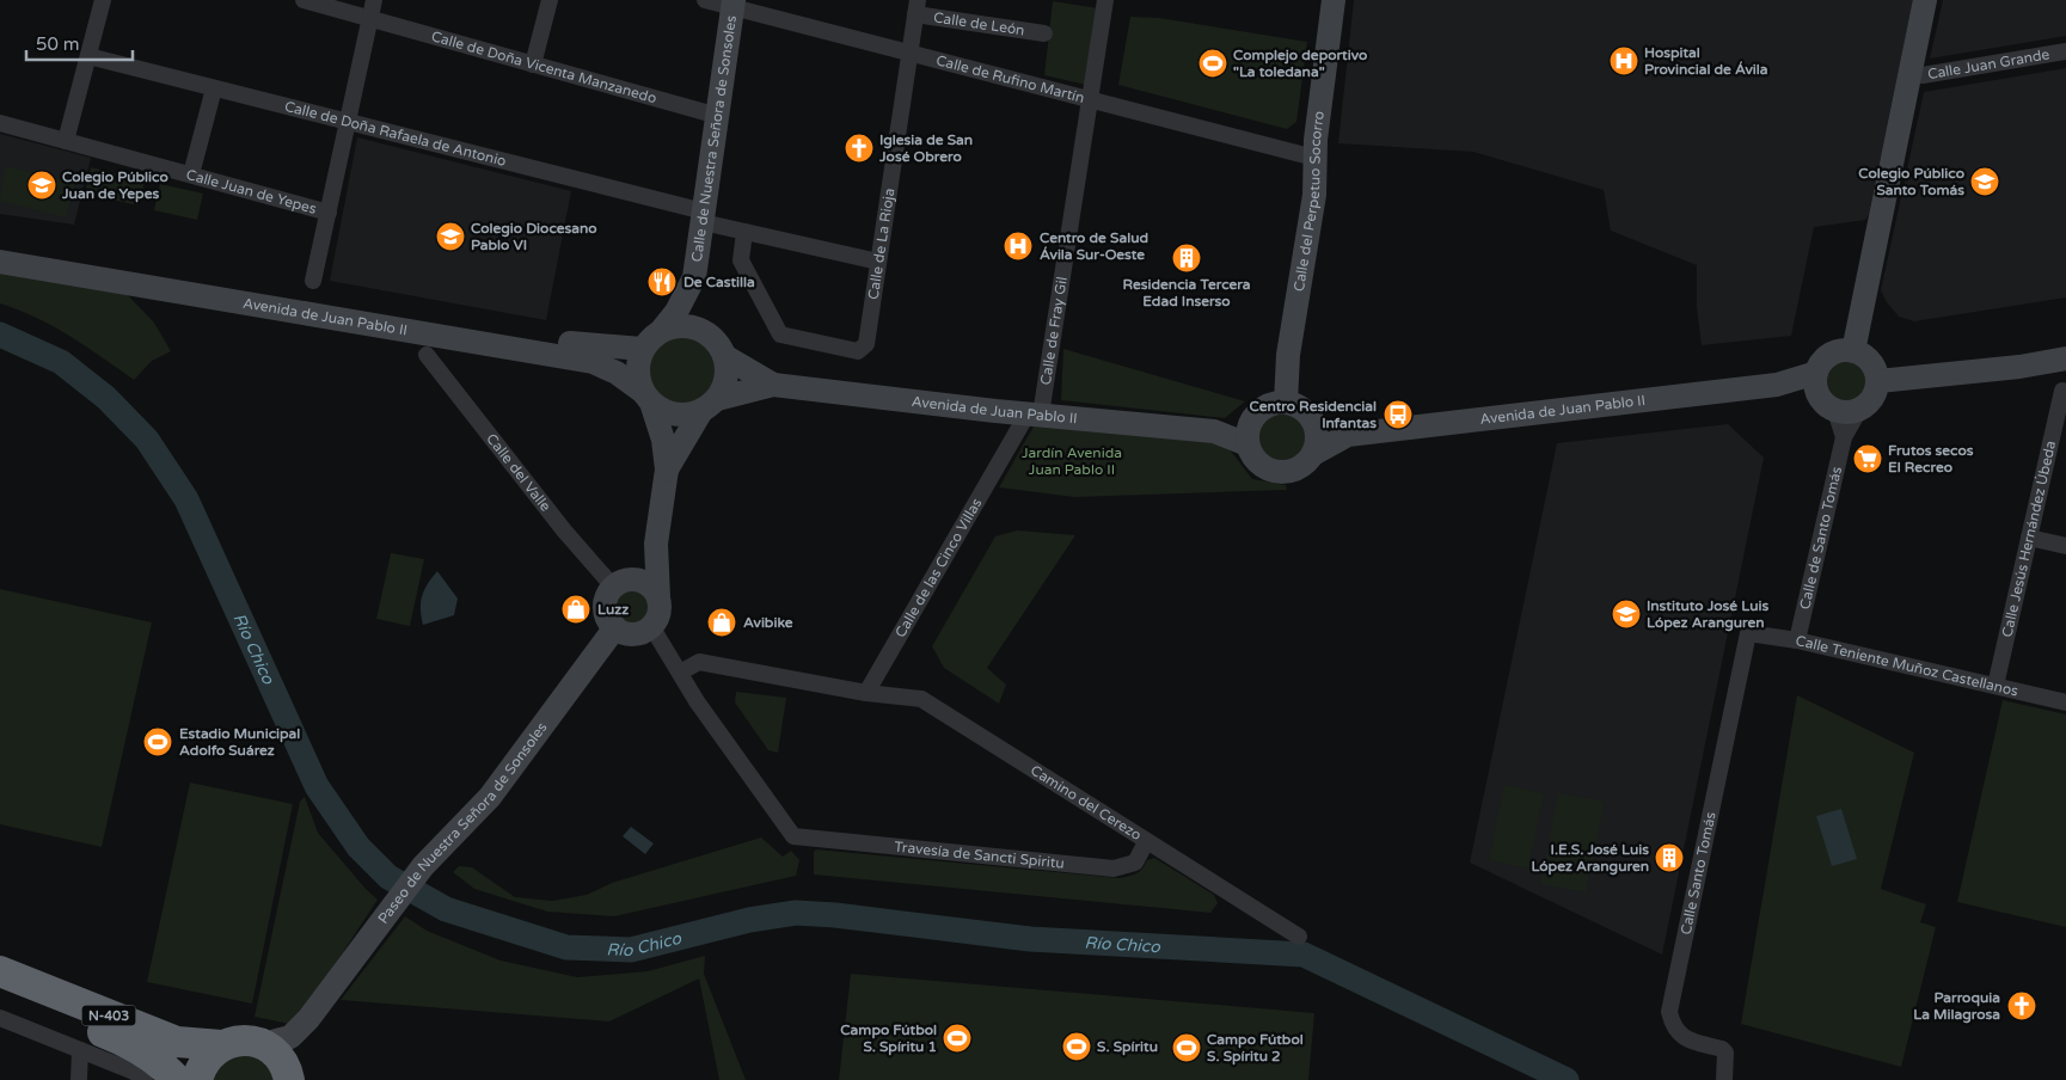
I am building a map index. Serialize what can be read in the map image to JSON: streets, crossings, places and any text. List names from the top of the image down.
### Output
{
  "streets": {
    "highway": ["N-403"],
    "main road": [
      "Calle de Nuestra Señora de Sonsoles",
      "Calle del Perpetuo Socorro",
      "Avenida de Juan Pablo II",
      "Paseo de Nuestra Señora de Sonsoles"
    ],
    "street": [
      "Calle de León",
      "Calle Juan Grande",
      "Calle de Doña Vicenta Manzanedo",
      "Calle de Rufino Martín",
      "Calle de Doña Rafaela de Antonio",
      "Calle Juan de Yepes",
      "Calle de La Rioja",
      "Calle de Fray Gil",
      "Calle del Valle",
      "Calle de Santo Tomás",
      "Calle Jesús Hernández Úbeda",
      "Calle de las Cinco Villas",
      "Calle Teniente Muñoz Castellanos",
      "Camino del Cerezo",
      "Travesía de Sancti Spiritu",
      "Calle Santo Tomás"
    ]
  },
  "crossings": [
    ["Calle de León", "Calle de La Rioja"],
    ["Calle de Doña Vicenta Manzanedo", "Calle de Nuestra Señora de Sonsoles"],
    ["Calle de Rufino Martín", "Calle de Nuestra Señora de Sonsoles"],
    ["Calle de Rufino Martín", "Calle del Perpetuo Socorro"],
    ["Calle de Rufino Martín", "Calle de La Rioja"],
    ["Calle de Rufino Martín", "Calle de Fray Gil"],
    ["Calle de Doña Rafaela de Antonio", "Calle de Nuestra Señora de Sonsoles"],
    ["Calle de Doña Rafaela de Antonio", "Calle de La Rioja"],
    ["Calle de Nuestra Señora de Sonsoles", "Avenida de Juan Pablo II"],
    ["Calle del Perpetuo Socorro", "Avenida de Juan Pablo II"],
    ["Avenida de Juan Pablo II", "Calle de Fray Gil"],
    ["Avenida de Juan Pablo II", "Calle de Santo Tomás"],
    ["Avenida de Juan Pablo II", "Calle de las Cinco Villas"],
    ["Calle de Fray Gil", "Calle de las Cinco Villas"],
    ["Calle del Valle", "Paseo de Nuestra Señora de Sonsoles"],
    ["Calle de Santo Tomás", "Calle Teniente Muñoz Castellanos"],
    ["Calle Jesús Hernández Úbeda", "Calle Teniente Muñoz Castellanos"],
    ["Calle de las Cinco Villas", "Camino del Cerezo"],
    ["Calle Teniente Muñoz Castellanos", "Calle Santo Tomás"],
    ["Camino del Cerezo", "Travesía de Sancti Spiritu"],
    ["Paseo de Nuestra Señora de Sonsoles", "N-403"]
  ],
  "water": ["Río Chico"],
  "parks": ["Jardín Avenida Juan Pablo II"],
  "places": {
    "hospital": ["Hospital Provincial de Ávila", "Centro de Salud Ávila Sur-Oeste"],
    "sports": [
      "Complejo deportivo \"La toledana\"",
      "Estadio Municipal Adolfo Suárez",
      "Campo Fútbol S. Spíritu 1",
      "S. Spíritu",
      "Campo Fútbol S. Spíritu 2"
    ],
    "church": ["Iglesia de San José Obrero", "Parroquia La Milagrosa"],
    "school or university": [
      "Colegio Público Santo Tomás",
      "Colegio Público Juan de Yepes",
      "Colegio Diocesano Pablo VI",
      "Instituto José Luis López Aranguren"
    ],
    "building": ["Residencia Tercera Edad Inserso", "I.E.S. José Luis López Aranguren"],
    "restaurant": ["De Castilla"],
    "bus stop": ["Centro Residencial Infantas"],
    "supermarket": ["Frutos secos El Recreo"],
    "shop": ["Luzz", "Avibike"]
  },
  "scale_bar": "50 m"
}
